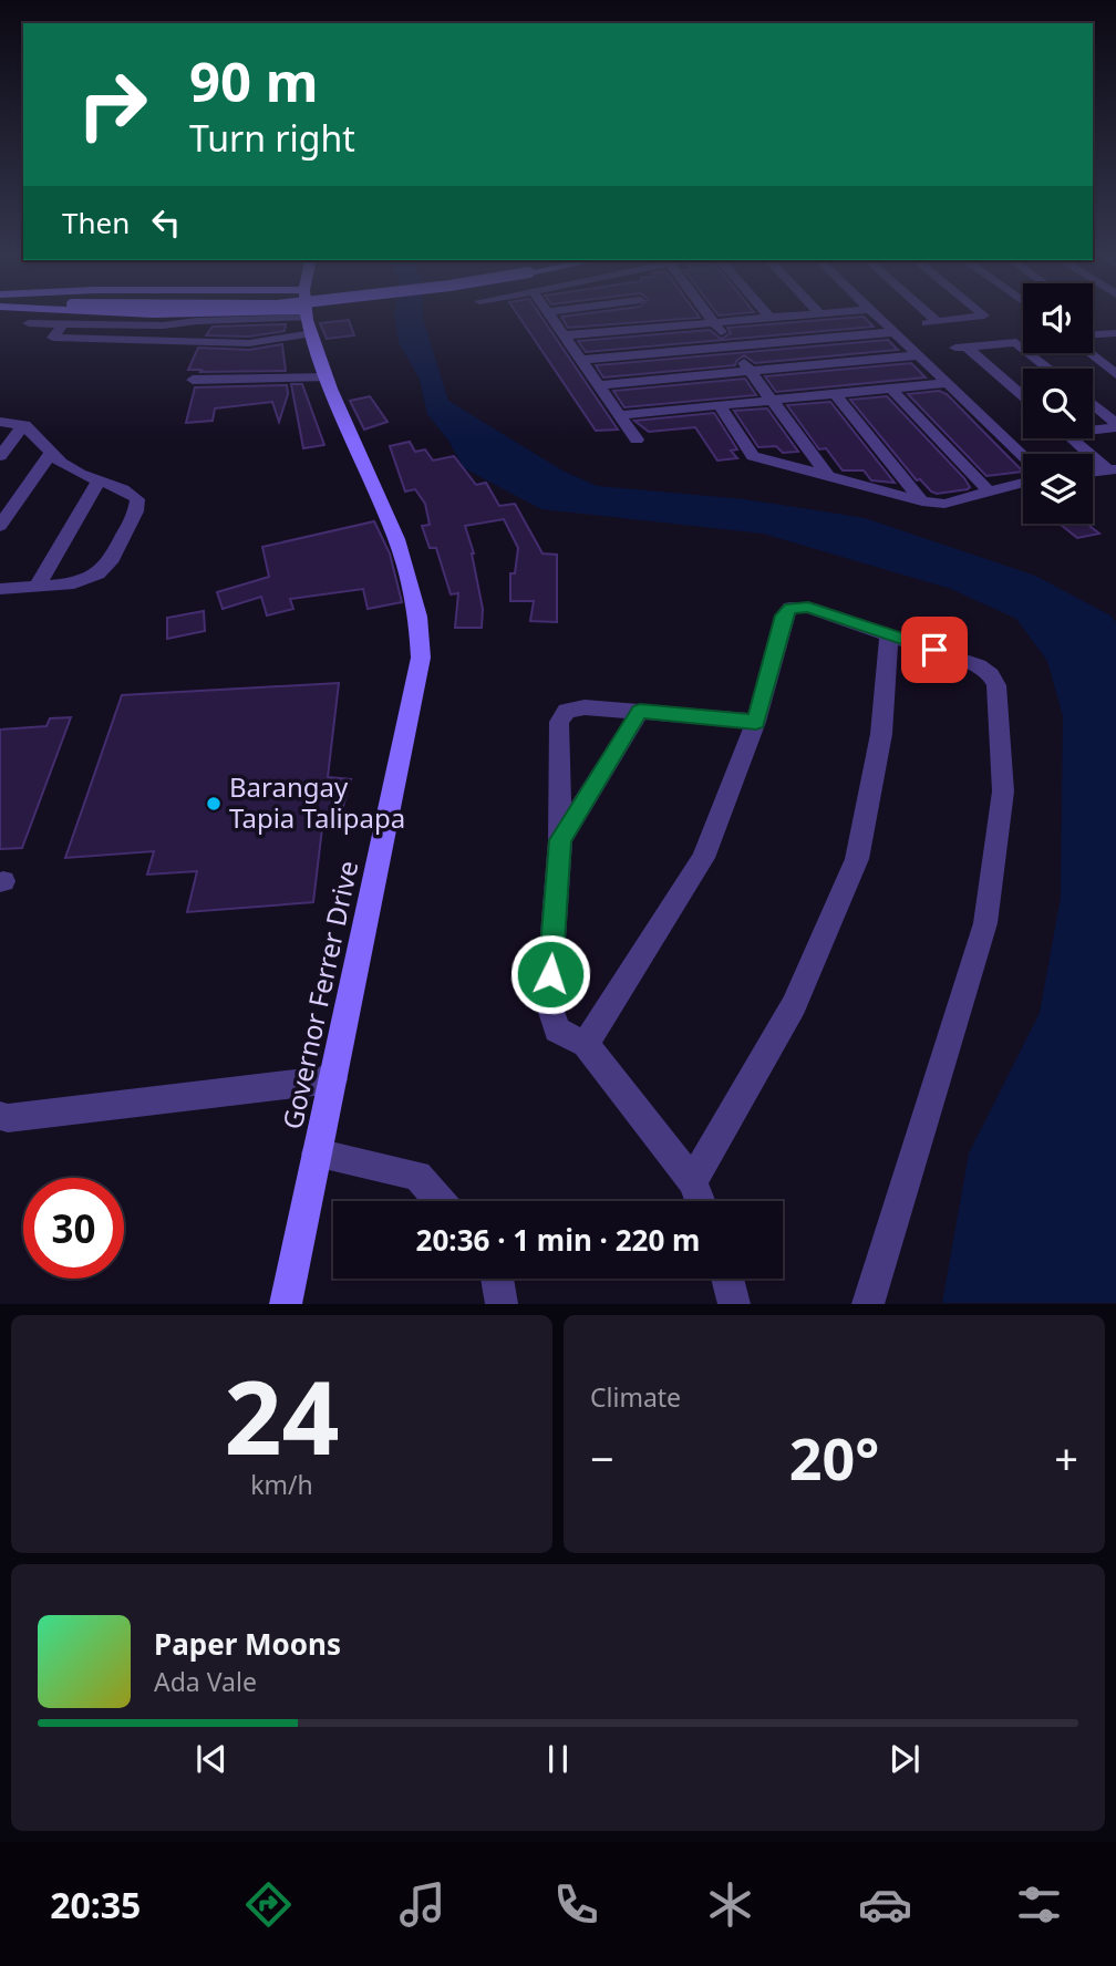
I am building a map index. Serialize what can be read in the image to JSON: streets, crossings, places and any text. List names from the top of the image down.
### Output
{
  "streets": {
    "main road": ["Governor Ferrer Drive"]
  },
  "places": ["Barangay Tapia Talipapa"],
  "page": {
    "turn": ["90 m", "Turn right"],
    "then": "Then",
    "limit": "30",
    "trip": "20:36 · 1 min · 220 m",
    "tile": [
      ["24", "km/h"],
      "Climate"
    ],
    "heat": ["−", "20°", "+"],
    "song": ["Paper Moons", "Ada Vale"],
    "tabs": "20:35"
  }
}
